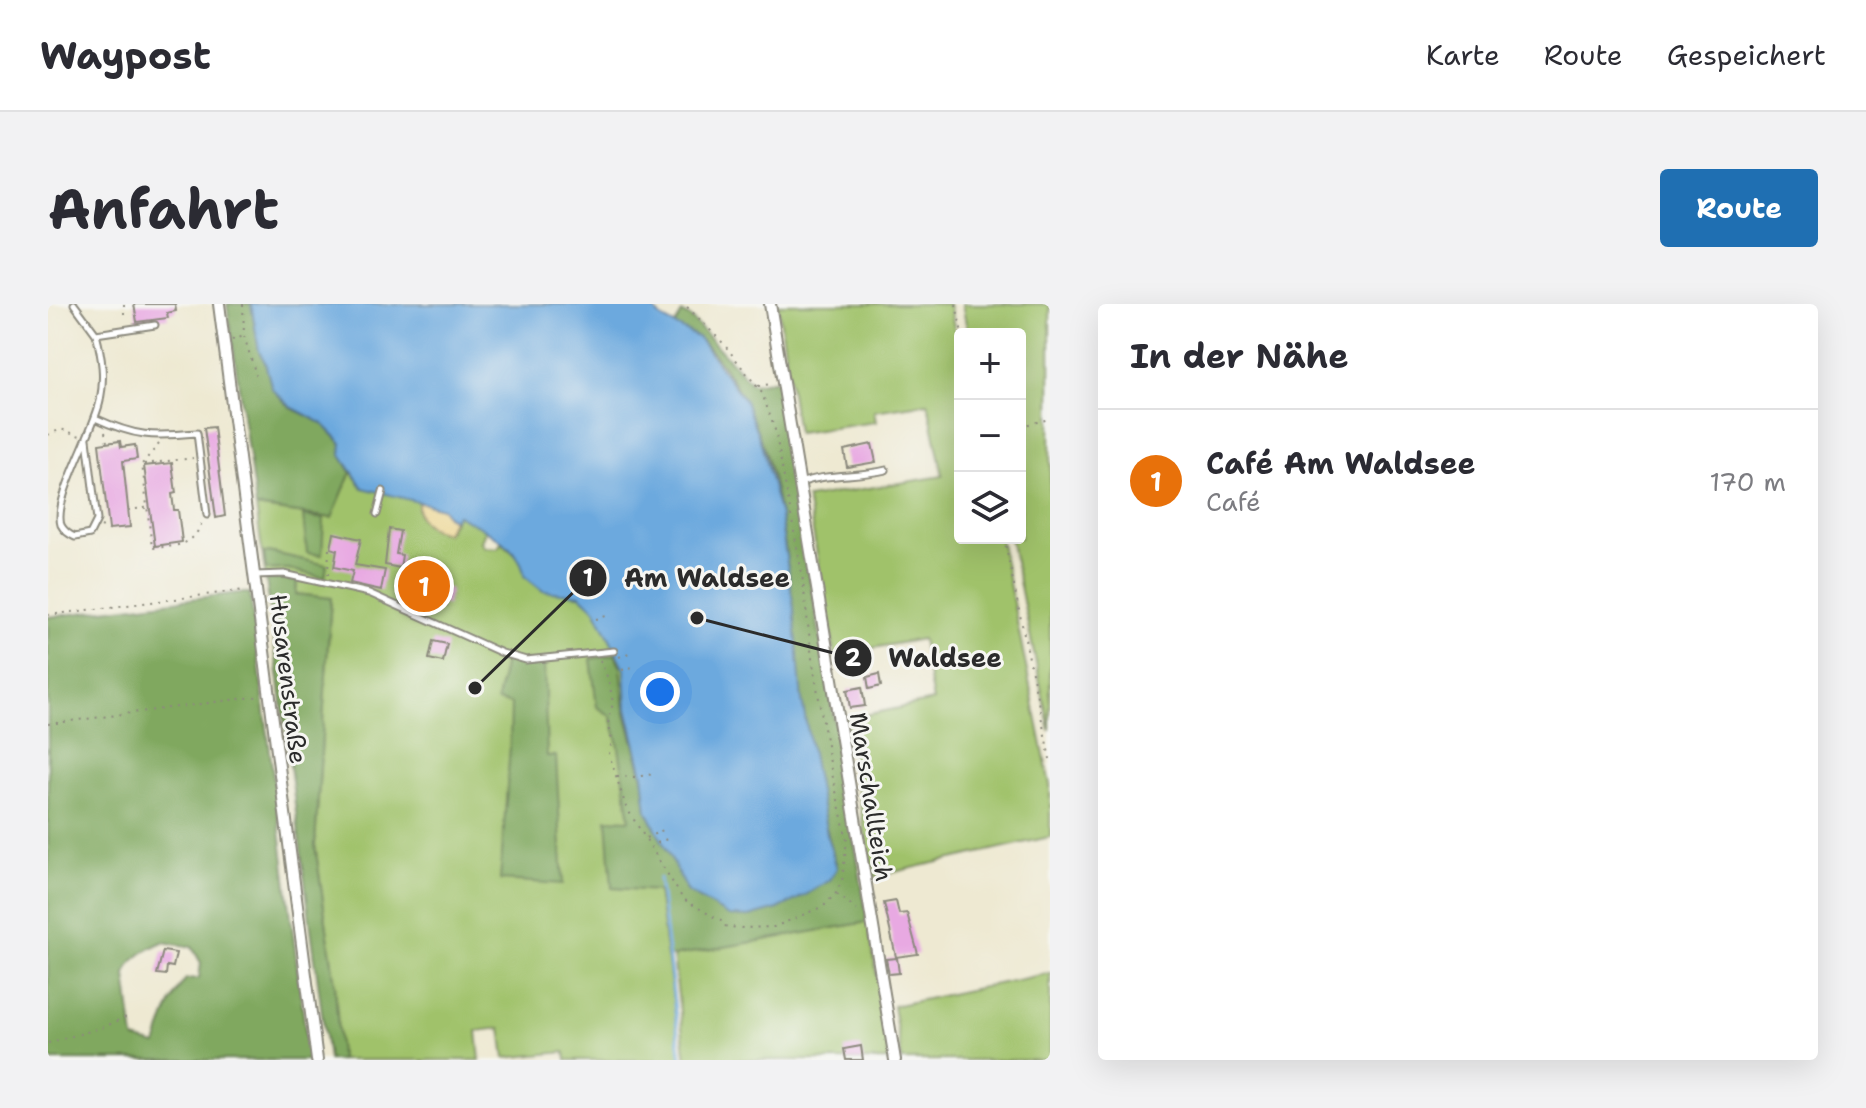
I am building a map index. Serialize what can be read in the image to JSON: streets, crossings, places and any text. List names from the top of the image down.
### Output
{
  "streets": {
    "street": ["Husarenstraße", "Marschallteich"]
  },
  "places": ["Waldsee", "Am Waldsee"],
  "page": {
    "header": "Waypost",
    "nav": ["Karte", "Route", "Gespeichert"],
    "buttons": "Route",
    "title": "Anfahrt",
    "heading": "In der Nähe",
    "map_buttons": ["+", "−"],
    "list": [
      {
        "mark": "1",
        "name": "Café Am Waldsee",
        "note": "Café",
        "value": "170 m"
      }
    ],
    "pins": "1"
  }
}
